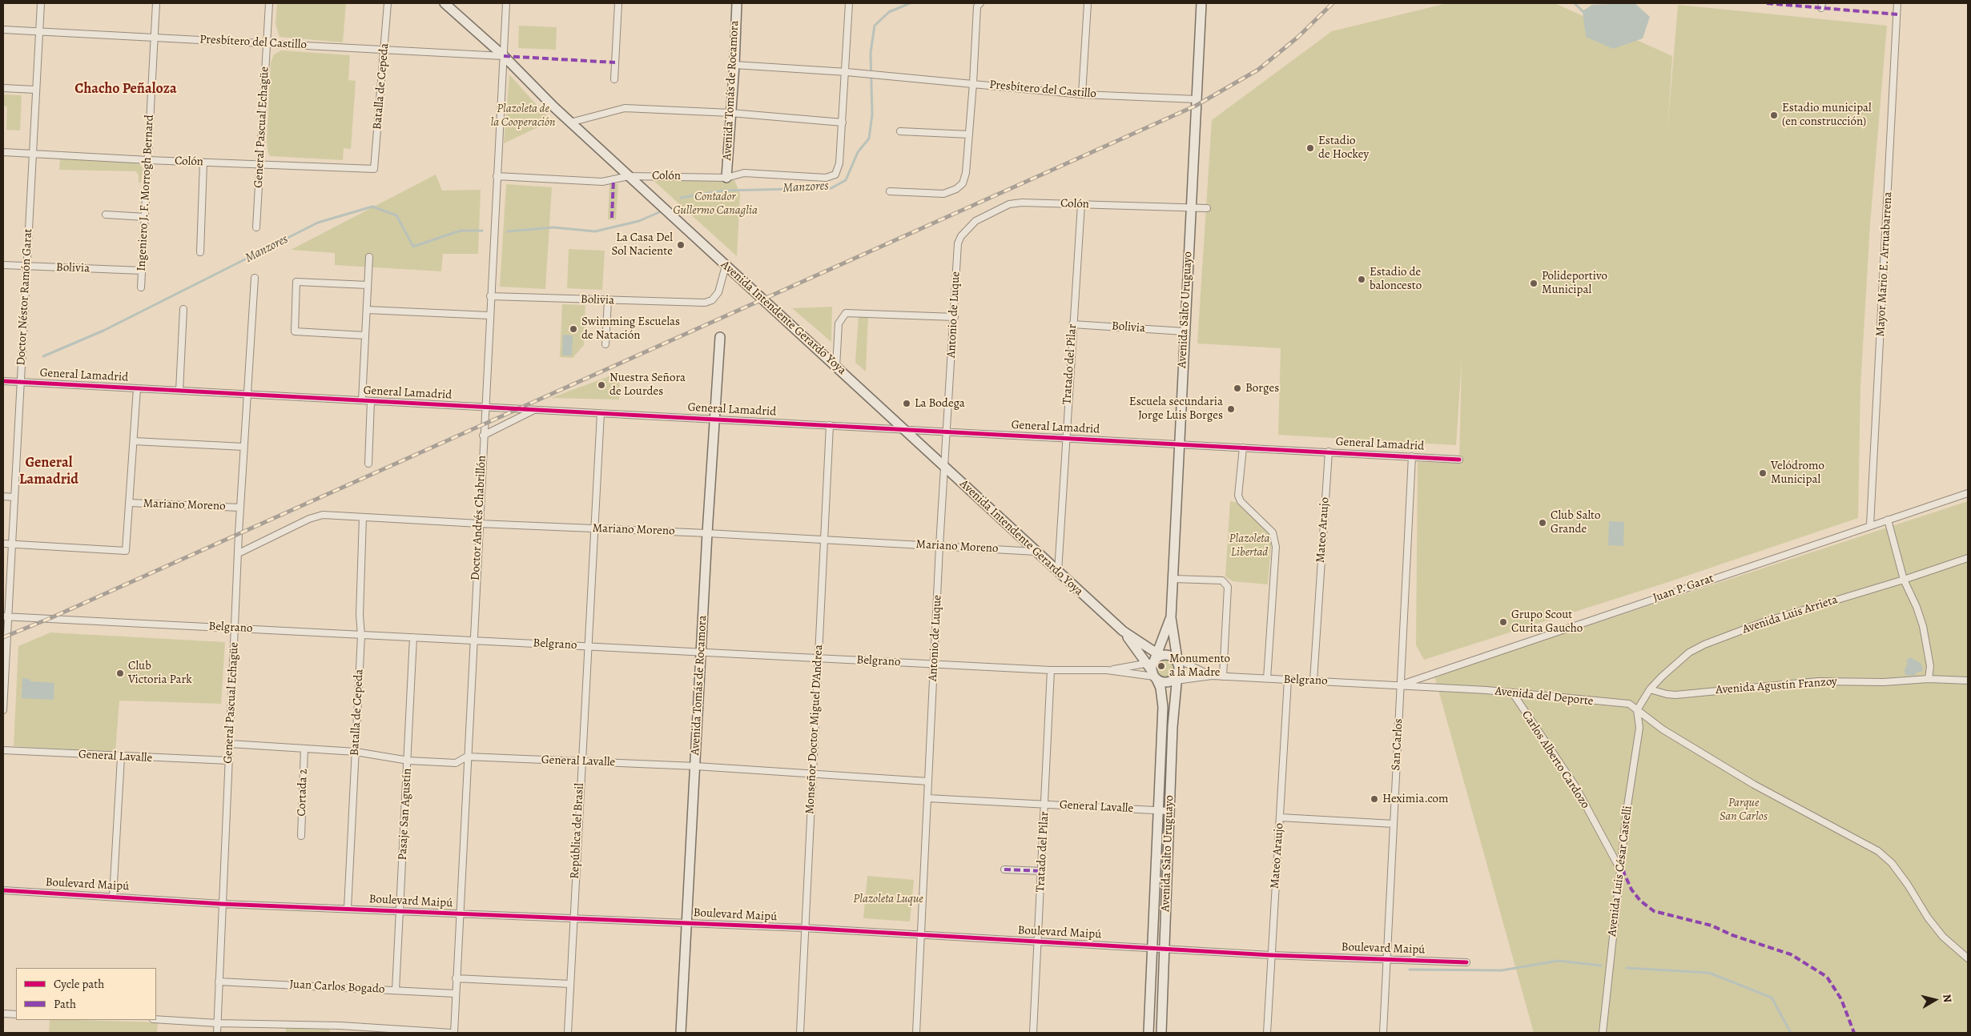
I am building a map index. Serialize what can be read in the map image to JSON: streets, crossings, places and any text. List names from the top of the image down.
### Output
{
  "streets": {
    "main road": ["Avenida Tomás de Rocamora", "Avenida Salto Uruguayo", "Avenida Intendente Gerardo Yoya"],
    "street": [
      "Presbítero del Castillo",
      "Batalla de Cepeda",
      "General Pascual Echagüe",
      "Colón",
      "Ingeniero J. F. Morrogh Bernard",
      "Mayor Mario E. Arruabarrena",
      "Bolivia",
      "Doctor Néstor Ramón Garat",
      "Antonio de Luque",
      "Tratado del Pilar",
      "General Lamadrid",
      "Mariano Moreno",
      "Doctor Andrés Chabrillón",
      "Mateo Araujo",
      "Juan P. Garat",
      "Avenida Luis Arrieta",
      "Belgrano",
      "Avenida Agustín Franzoy",
      "Avenida del Deporte",
      "Monseñor Doctor Miguel D'Andrea",
      "San Carlos",
      "General Lavalle",
      "Carlos Alberto Cardozo",
      "Cortada 2",
      "Pasaje San Agustín",
      "República del Brasil",
      "Avenida Luis César Castelli",
      "Boulevard Maipú",
      "Juan Carlos Bogado"
    ]
  },
  "crossings": [
    ["Presbítero del Castillo", "Batalla de Cepeda"],
    ["Presbítero del Castillo", "General Pascual Echagüe"],
    ["Presbítero del Castillo", "Ingeniero J. F. Morrogh Bernard"],
    ["Presbítero del Castillo", "Doctor Néstor Ramón Garat"],
    ["Presbítero del Castillo", "Avenida Salto Uruguayo"],
    ["Presbítero del Castillo", "Avenida Intendente Gerardo Yoya"],
    ["Presbítero del Castillo", "Doctor Andrés Chabrillón"],
    ["Batalla de Cepeda", "Colón"],
    ["Batalla de Cepeda", "Mariano Moreno"],
    ["Batalla de Cepeda", "Belgrano"],
    ["Batalla de Cepeda", "General Lavalle"],
    ["Batalla de Cepeda", "Boulevard Maipú"],
    ["Avenida Tomás de Rocamora", "Colón"],
    ["Avenida Tomás de Rocamora", "General Lamadrid"],
    ["Avenida Tomás de Rocamora", "Mariano Moreno"],
    ["Avenida Tomás de Rocamora", "Belgrano"],
    ["Avenida Tomás de Rocamora", "General Lavalle"],
    ["Avenida Tomás de Rocamora", "Boulevard Maipú"],
    ["General Pascual Echagüe", "Colón"],
    ["General Pascual Echagüe", "General Lamadrid"],
    ["General Pascual Echagüe", "Mariano Moreno"],
    ["General Pascual Echagüe", "Belgrano"],
    ["General Pascual Echagüe", "General Lavalle"],
    ["General Pascual Echagüe", "Boulevard Maipú"],
    ["General Pascual Echagüe", "Juan Carlos Bogado"],
    ["Colón", "Ingeniero J. F. Morrogh Bernard"],
    ["Colón", "Doctor Néstor Ramón Garat"],
    ["Colón", "Avenida Salto Uruguayo"],
    ["Colón", "Antonio de Luque"],
    ["Colón", "Avenida Intendente Gerardo Yoya"],
    ["Colón", "Tratado del Pilar"],
    ["Colón", "Doctor Andrés Chabrillón"],
    ["Ingeniero J. F. Morrogh Bernard", "Bolivia"],
    ["Mayor Mario E. Arruabarrena", "Juan P. Garat"],
    ["Bolivia", "Doctor Néstor Ramón Garat"],
    ["Bolivia", "Avenida Salto Uruguayo"],
    ["Bolivia", "Avenida Intendente Gerardo Yoya"],
    ["Bolivia", "Tratado del Pilar"],
    ["Bolivia", "Doctor Andrés Chabrillón"],
    ["Doctor Néstor Ramón Garat", "General Lamadrid"],
    ["Doctor Néstor Ramón Garat", "Belgrano"],
    ["Avenida Salto Uruguayo", "Avenida Intendente Gerardo Yoya"],
    ["Avenida Salto Uruguayo", "General Lamadrid"],
    ["Avenida Salto Uruguayo", "Belgrano"],
    ["Avenida Salto Uruguayo", "General Lavalle"],
    ["Avenida Salto Uruguayo", "Boulevard Maipú"],
    ["Antonio de Luque", "Avenida Intendente Gerardo Yoya"],
    ["Antonio de Luque", "General Lamadrid"],
    ["Antonio de Luque", "Mariano Moreno"],
    ["Antonio de Luque", "Belgrano"],
    ["Antonio de Luque", "General Lavalle"],
    ["Antonio de Luque", "Boulevard Maipú"],
    ["Avenida Intendente Gerardo Yoya", "Tratado del Pilar"],
    ["Avenida Intendente Gerardo Yoya", "General Lamadrid"],
    ["Avenida Intendente Gerardo Yoya", "Mariano Moreno"],
    ["Avenida Intendente Gerardo Yoya", "Doctor Andrés Chabrillón"],
    ["Avenida Intendente Gerardo Yoya", "Belgrano"],
    ["Tratado del Pilar", "General Lamadrid"],
    ["Tratado del Pilar", "Belgrano"],
    ["Tratado del Pilar", "General Lavalle"],
    ["Tratado del Pilar", "Boulevard Maipú"],
    ["General Lamadrid", "Doctor Andrés Chabrillón"],
    ["General Lamadrid", "Mateo Araujo"],
    ["General Lamadrid", "Monseñor Doctor Miguel D'Andrea"],
    ["General Lamadrid", "San Carlos"],
    ["General Lamadrid", "República del Brasil"],
    ["Mariano Moreno", "Doctor Andrés Chabrillón"],
    ["Mariano Moreno", "Monseñor Doctor Miguel D'Andrea"],
    ["Mariano Moreno", "República del Brasil"],
    ["Doctor Andrés Chabrillón", "Belgrano"],
    ["Doctor Andrés Chabrillón", "General Lavalle"],
    ["Doctor Andrés Chabrillón", "Boulevard Maipú"],
    ["Doctor Andrés Chabrillón", "Juan Carlos Bogado"],
    ["Mateo Araujo", "Belgrano"],
    ["Mateo Araujo", "Boulevard Maipú"],
    ["Juan P. Garat", "Belgrano"],
    ["Juan P. Garat", "San Carlos"],
    ["Avenida Luis Arrieta", "Avenida Agustín Franzoy"],
    ["Avenida Luis Arrieta", "Avenida del Deporte"],
    ["Avenida Luis Arrieta", "Avenida Luis César Castelli"],
    ["Belgrano", "Avenida del Deporte"],
    ["Belgrano", "Monseñor Doctor Miguel D'Andrea"],
    ["Belgrano", "San Carlos"],
    ["Belgrano", "Pasaje San Agustín"],
    ["Belgrano", "República del Brasil"],
    ["Avenida del Deporte", "Carlos Alberto Cardozo"],
    ["Avenida del Deporte", "Avenida Luis César Castelli"],
    ["Monseñor Doctor Miguel D'Andrea", "General Lavalle"],
    ["Monseñor Doctor Miguel D'Andrea", "Boulevard Maipú"],
    ["San Carlos", "Boulevard Maipú"],
    ["General Lavalle", "Cortada 2"],
    ["General Lavalle", "Pasaje San Agustín"],
    ["General Lavalle", "República del Brasil"],
    ["Carlos Alberto Cardozo", "Avenida Luis César Castelli"],
    ["Pasaje San Agustín", "Boulevard Maipú"],
    ["Pasaje San Agustín", "Juan Carlos Bogado"],
    ["República del Brasil", "Boulevard Maipú"]
  ],
  "districts": ["Chacho Peñaloza", "General Lamadrid"],
  "water": ["Manzores"],
  "parks": [
    "Plazoleta de la Cooperación",
    "Contador Gullermo Canaglia",
    "Plazoleta Libertad",
    "Parque San Carlos",
    "Plazoleta Luque"
  ],
  "places": [
    "Estadio municipal (en construcción)",
    "Estadio de Hockey",
    "La Casa Del Sol Naciente",
    "Estadio de baloncesto",
    "Polideportivo Municipal",
    "Swimming Escuelas de Natación",
    "Nuestra Señora de Lourdes",
    "Borges",
    "La Bodega",
    "Escuela secundaria Jorge Luis Borges",
    "Velódromo Municipal",
    "Club Salto Grande",
    "Grupo Scout Curita Gaucho",
    "Monumento a la Madre",
    "Club Victoria Park",
    "Heximia.com"
  ],
  "legend": ["Cycle path", "Path"],
  "north": "right"
}
